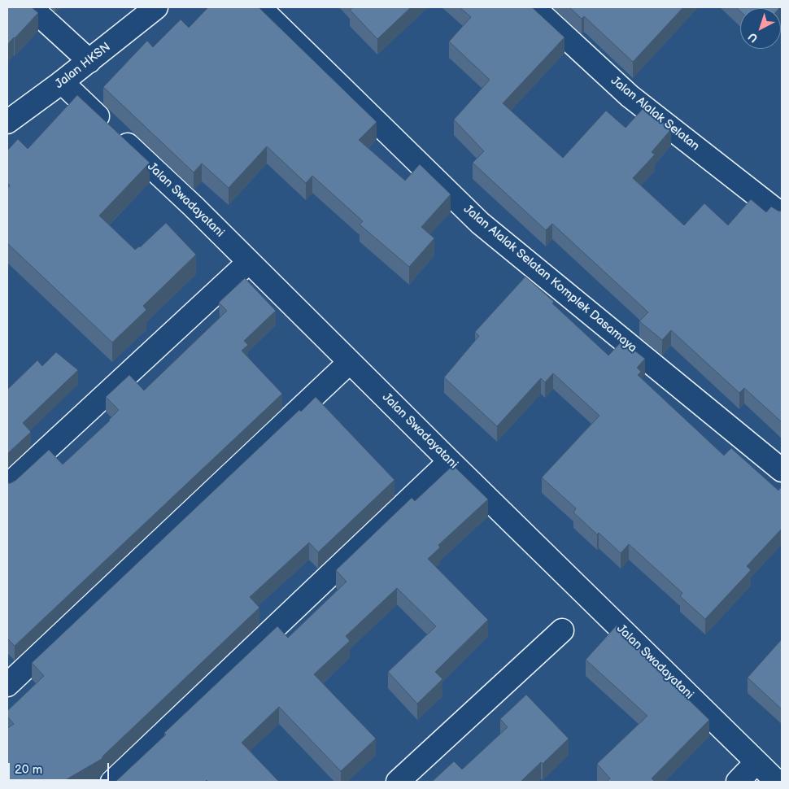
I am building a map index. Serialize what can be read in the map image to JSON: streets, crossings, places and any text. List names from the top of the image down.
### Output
{
  "streets": {
    "street": [
      "Jalan HKSN",
      "Jalan Alalak Selatan",
      "Jalan Swadayatani",
      "Jalan Alalak Selatan Komplek Dasamaya"
    ]
  },
  "crossings": [
    ["Jalan HKSN", "Jalan Swadayatani"]
  ],
  "scale_bar": "20 m",
  "north": "bottom left"
}
